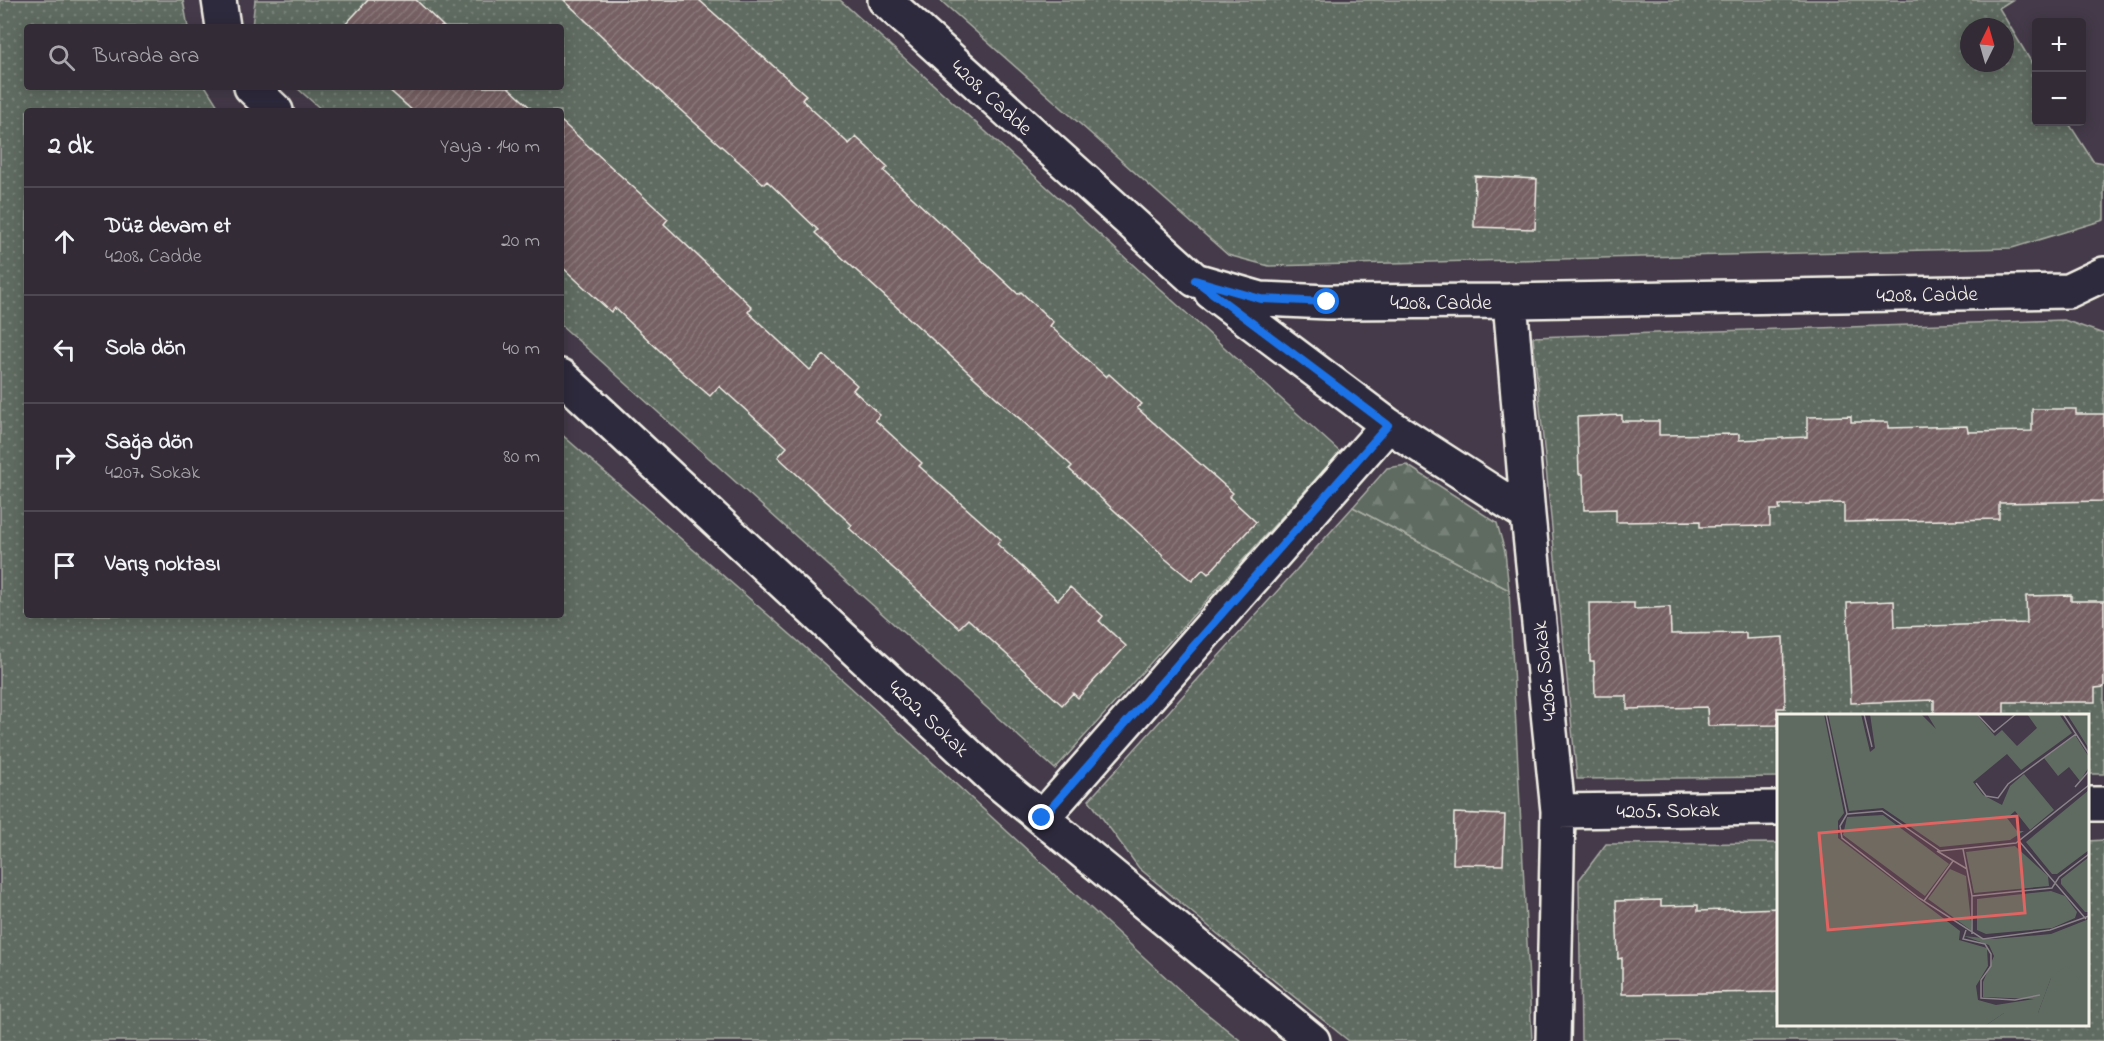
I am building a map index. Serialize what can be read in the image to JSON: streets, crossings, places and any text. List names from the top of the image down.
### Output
{
  "streets": {
    "street": [
      "4208. Cadde",
      "4206. Sokak",
      "4202. Sokak",
      "4205. Sokak"
    ]
  },
  "crossings": [
    ["4208. Cadde", "4206. Sokak"],
    ["4206. Sokak", "4205. Sokak"]
  ],
  "north": "top",
  "page": {
    "map_buttons": ["+", "−"],
    "search": "Burada ara",
    "heading": ["2 dk", "Yaya · 140 m"],
    "list": [
      ["Düz devam et", "4208. Cadde", "20 m"],
      ["Sola dön", "40 m"],
      ["Sağa dön", "4207. Sokak", "80 m"],
      "Varış noktası"
    ]
  }
}
